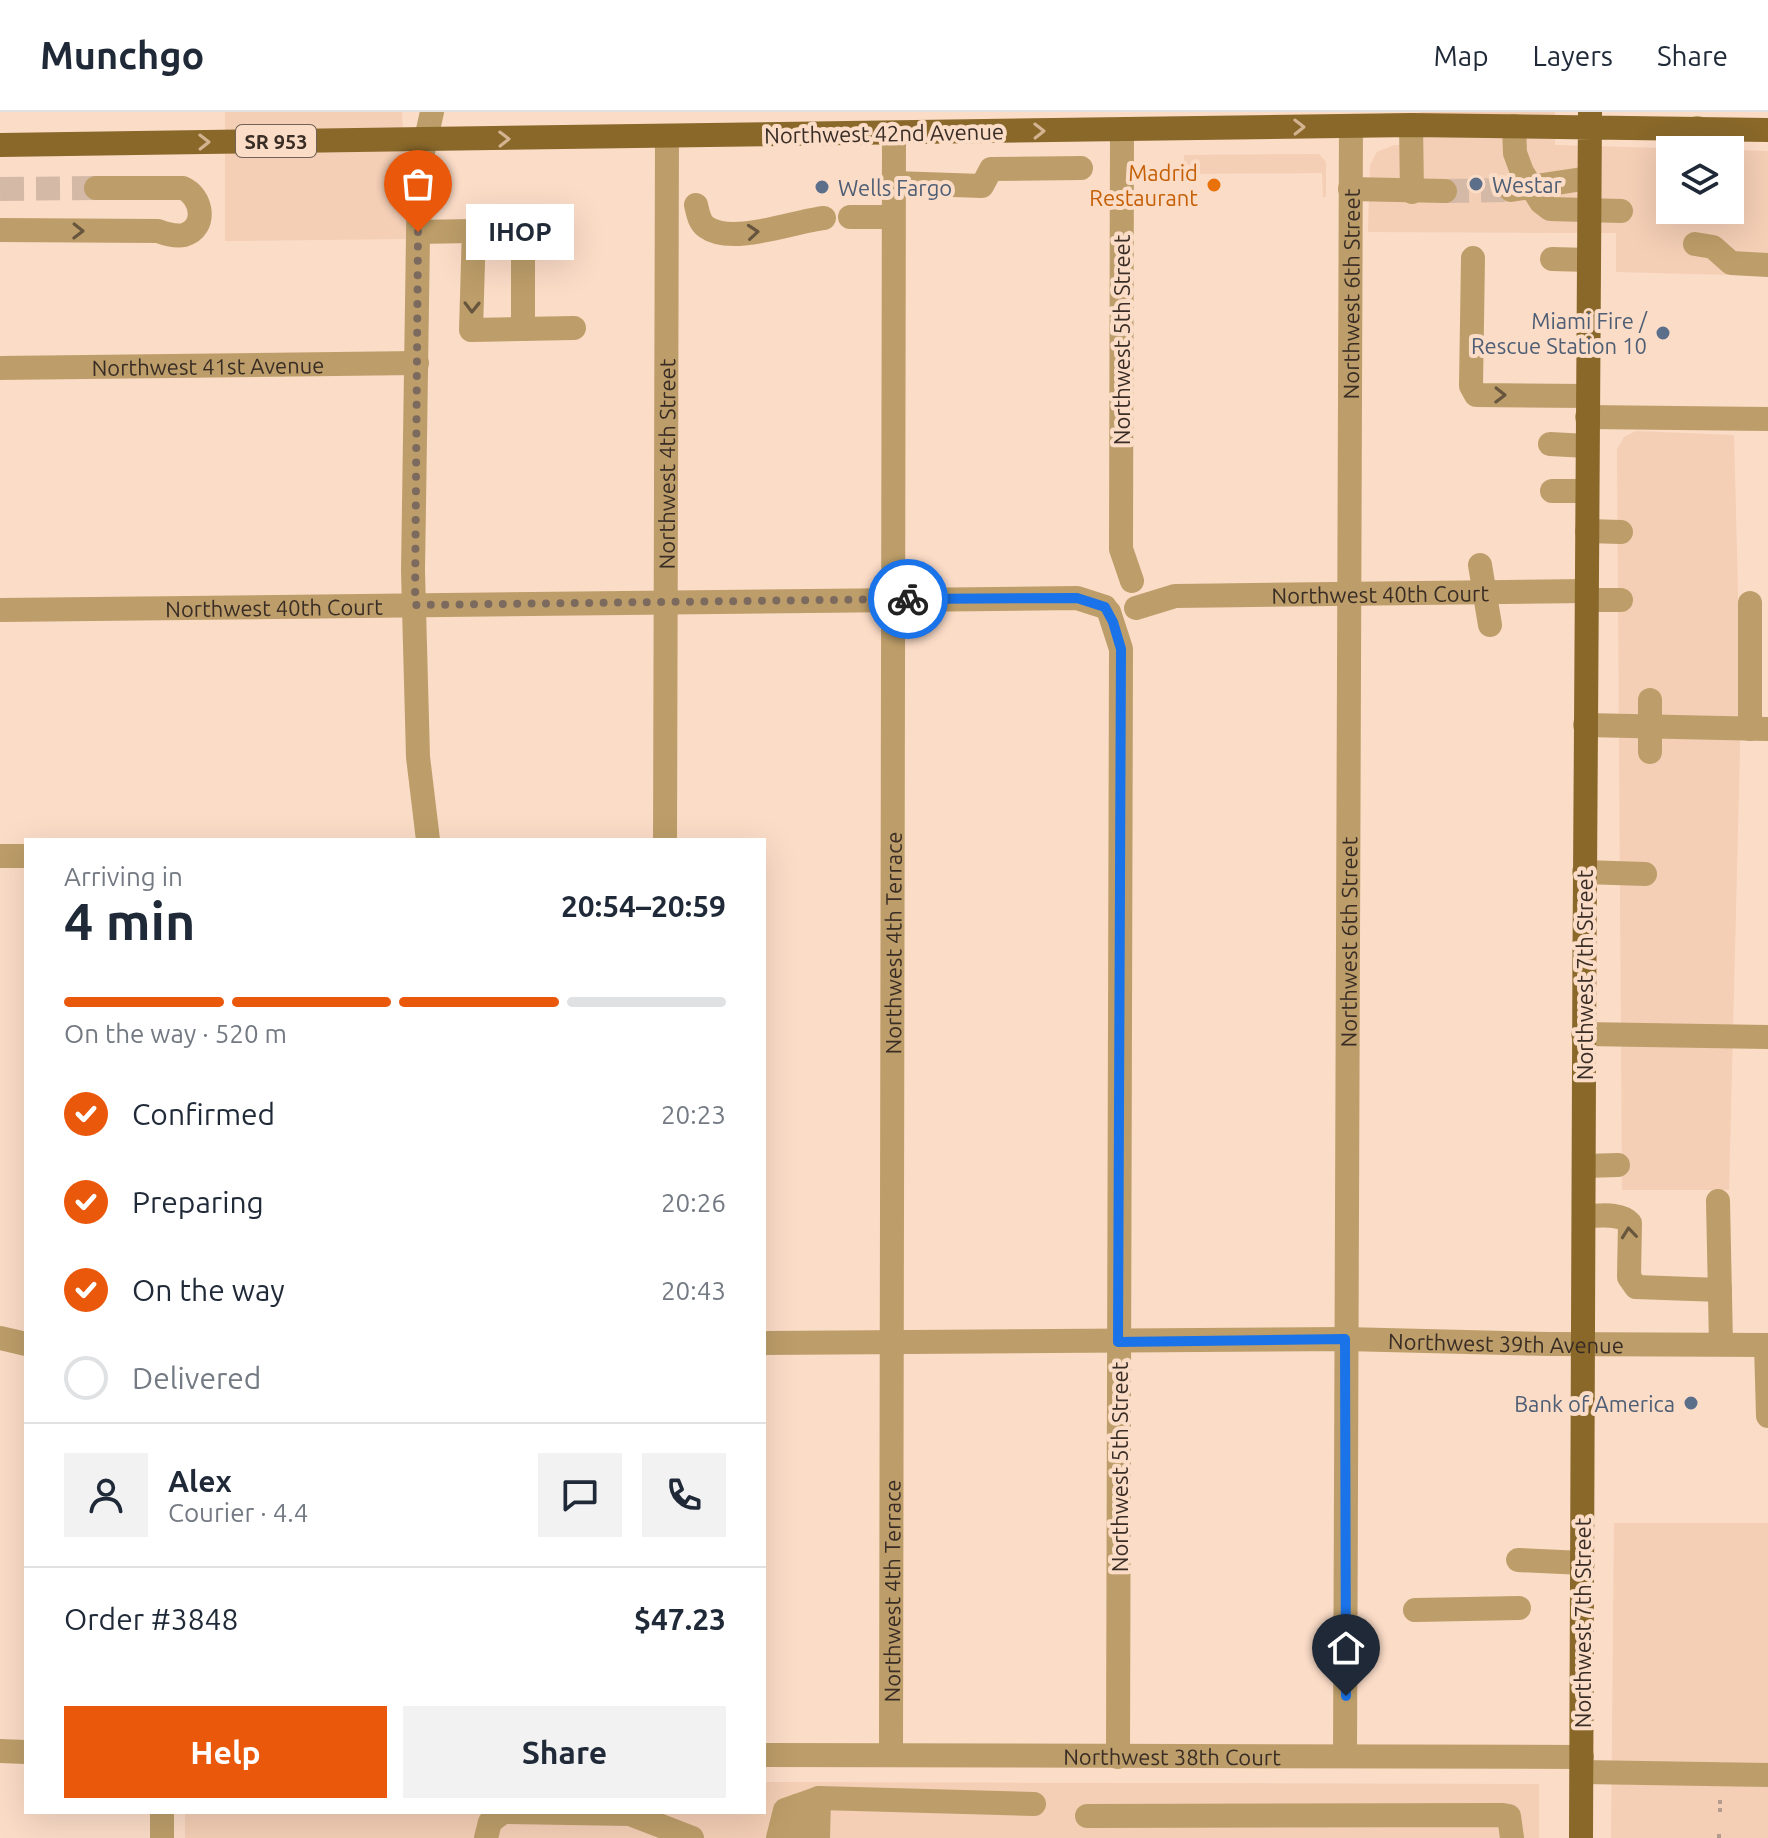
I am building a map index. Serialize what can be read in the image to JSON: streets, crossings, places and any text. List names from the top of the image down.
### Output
{
  "streets": {
    "main road": ["Northwest 42nd Avenue", "SR 953", "Northwest 7th Street"],
    "street": [
      "Northwest 6th Street",
      "Northwest 5th Street",
      "Northwest 41st Avenue",
      "Northwest 4th Street",
      "Northwest 40th Court",
      "Northwest 4th Terrace",
      "Northwest 39th Avenue",
      "Northwest 38th Court"
    ]
  },
  "crossings": [
    ["Northwest 42nd Avenue", "Northwest 6th Street"],
    ["Northwest 42nd Avenue", "Northwest 5th Street"],
    ["Northwest 42nd Avenue", "Northwest 4th Street"],
    ["Northwest 42nd Avenue", "Northwest 4th Terrace"],
    ["Northwest 42nd Avenue", "Northwest 7th Street"],
    ["Northwest 6th Street", "Northwest 40th Court"],
    ["Northwest 6th Street", "Northwest 39th Avenue"],
    ["Northwest 6th Street", "Northwest 38th Court"],
    ["Northwest 5th Street", "Northwest 40th Court"],
    ["Northwest 5th Street", "Northwest 39th Avenue"],
    ["Northwest 5th Street", "Northwest 38th Court"],
    ["Northwest 4th Street", "Northwest 40th Court"],
    ["Northwest 40th Court", "Northwest 4th Terrace"],
    ["Northwest 40th Court", "Northwest 7th Street"],
    ["Northwest 4th Terrace", "Northwest 39th Avenue"],
    ["Northwest 4th Terrace", "Northwest 38th Court"],
    ["Northwest 7th Street", "Northwest 39th Avenue"],
    ["Northwest 7th Street", "Northwest 38th Court"]
  ],
  "one_way": ["Northwest 42nd Avenue"],
  "places": [
    "Westar",
    "Madrid Restaurant",
    "Wells Fargo",
    "IHOP",
    "Miami Fire / Rescue Station 10",
    "Bank of America"
  ],
  "page": {
    "header": "Munchgo",
    "nav": ["Map", "Layers", "Share"],
    "bubble": "IHOP",
    "heading": ["4 min", "Arriving in", "20:54–20:59"],
    "panel": [
      "Alex",
      "Courier · 4.4",
      "Order #3848",
      "$47.23"
    ],
    "bar": "On the way · 520 m",
    "list": [
      ["Confirmed", "20:23"],
      ["Preparing", "20:26"],
      ["On the way", "20:43"],
      "Delivered"
    ],
    "buttons": ["Help", "Share"]
  }
}
